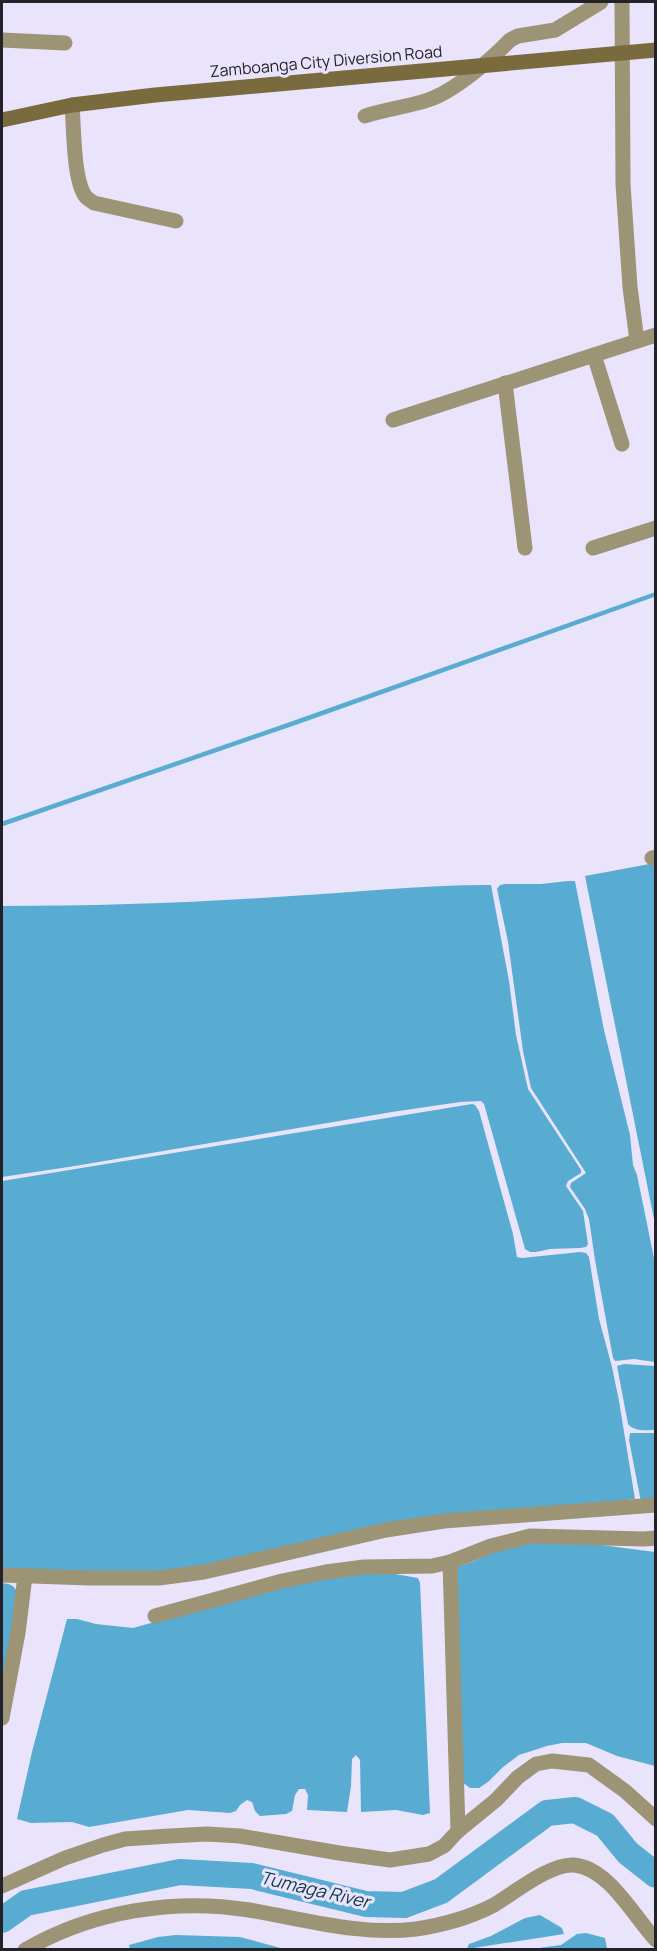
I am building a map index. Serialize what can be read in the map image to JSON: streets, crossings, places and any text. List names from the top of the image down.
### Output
{
  "streets": {
    "main road": ["Zamboanga City Diversion Road"]
  },
  "water": ["Tumaga River"]
}
